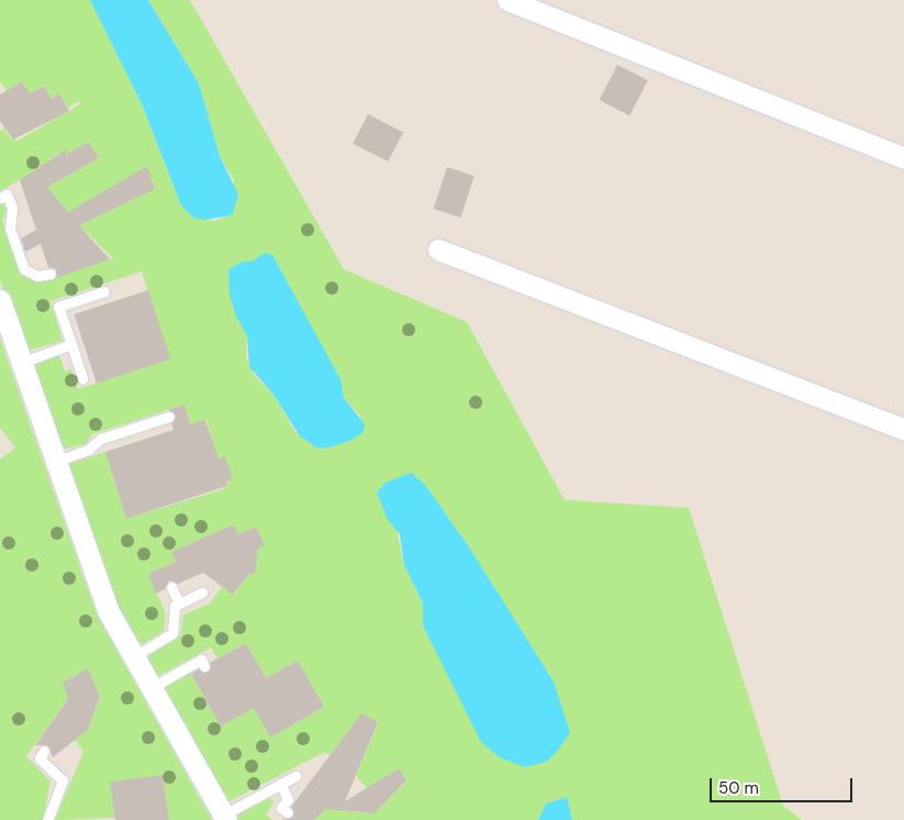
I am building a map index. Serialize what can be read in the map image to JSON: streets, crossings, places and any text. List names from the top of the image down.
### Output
{
  "scale_bar": "50 m"
}
